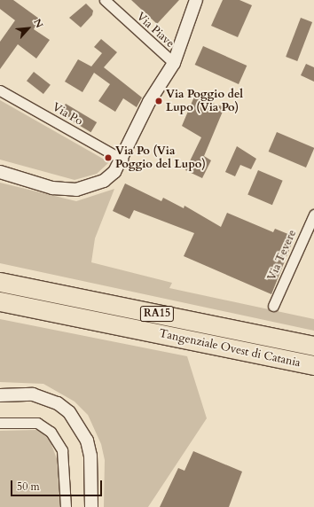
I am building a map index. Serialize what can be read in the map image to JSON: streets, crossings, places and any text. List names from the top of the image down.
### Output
{
  "streets": {
    "highway": ["RA15", "Tangenziale Ovest di Catania"],
    "street": ["Via Piave", "Via Po", "Via Tevere"]
  },
  "places": ["Via Poggio del Lupo (Via Po)", "Via Po (Via Poggio del Lupo)"],
  "scale_bar": "50 m",
  "north": "top right"
}
